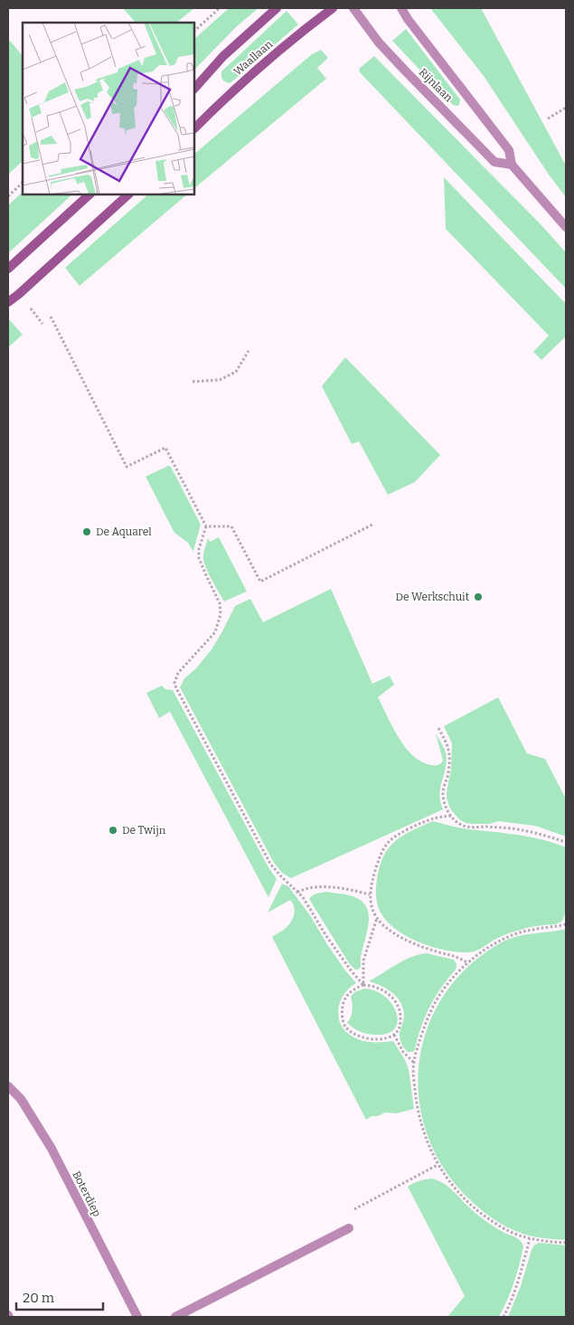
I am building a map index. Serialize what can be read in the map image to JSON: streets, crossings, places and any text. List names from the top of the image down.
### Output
{
  "streets": {
    "street": ["Waallaan", "Rijnlaan", "Boterdiep"]
  },
  "places": ["De Aquarel", "De Werkschuit", "De Twijn"],
  "scale_bar": "20 m"
}
